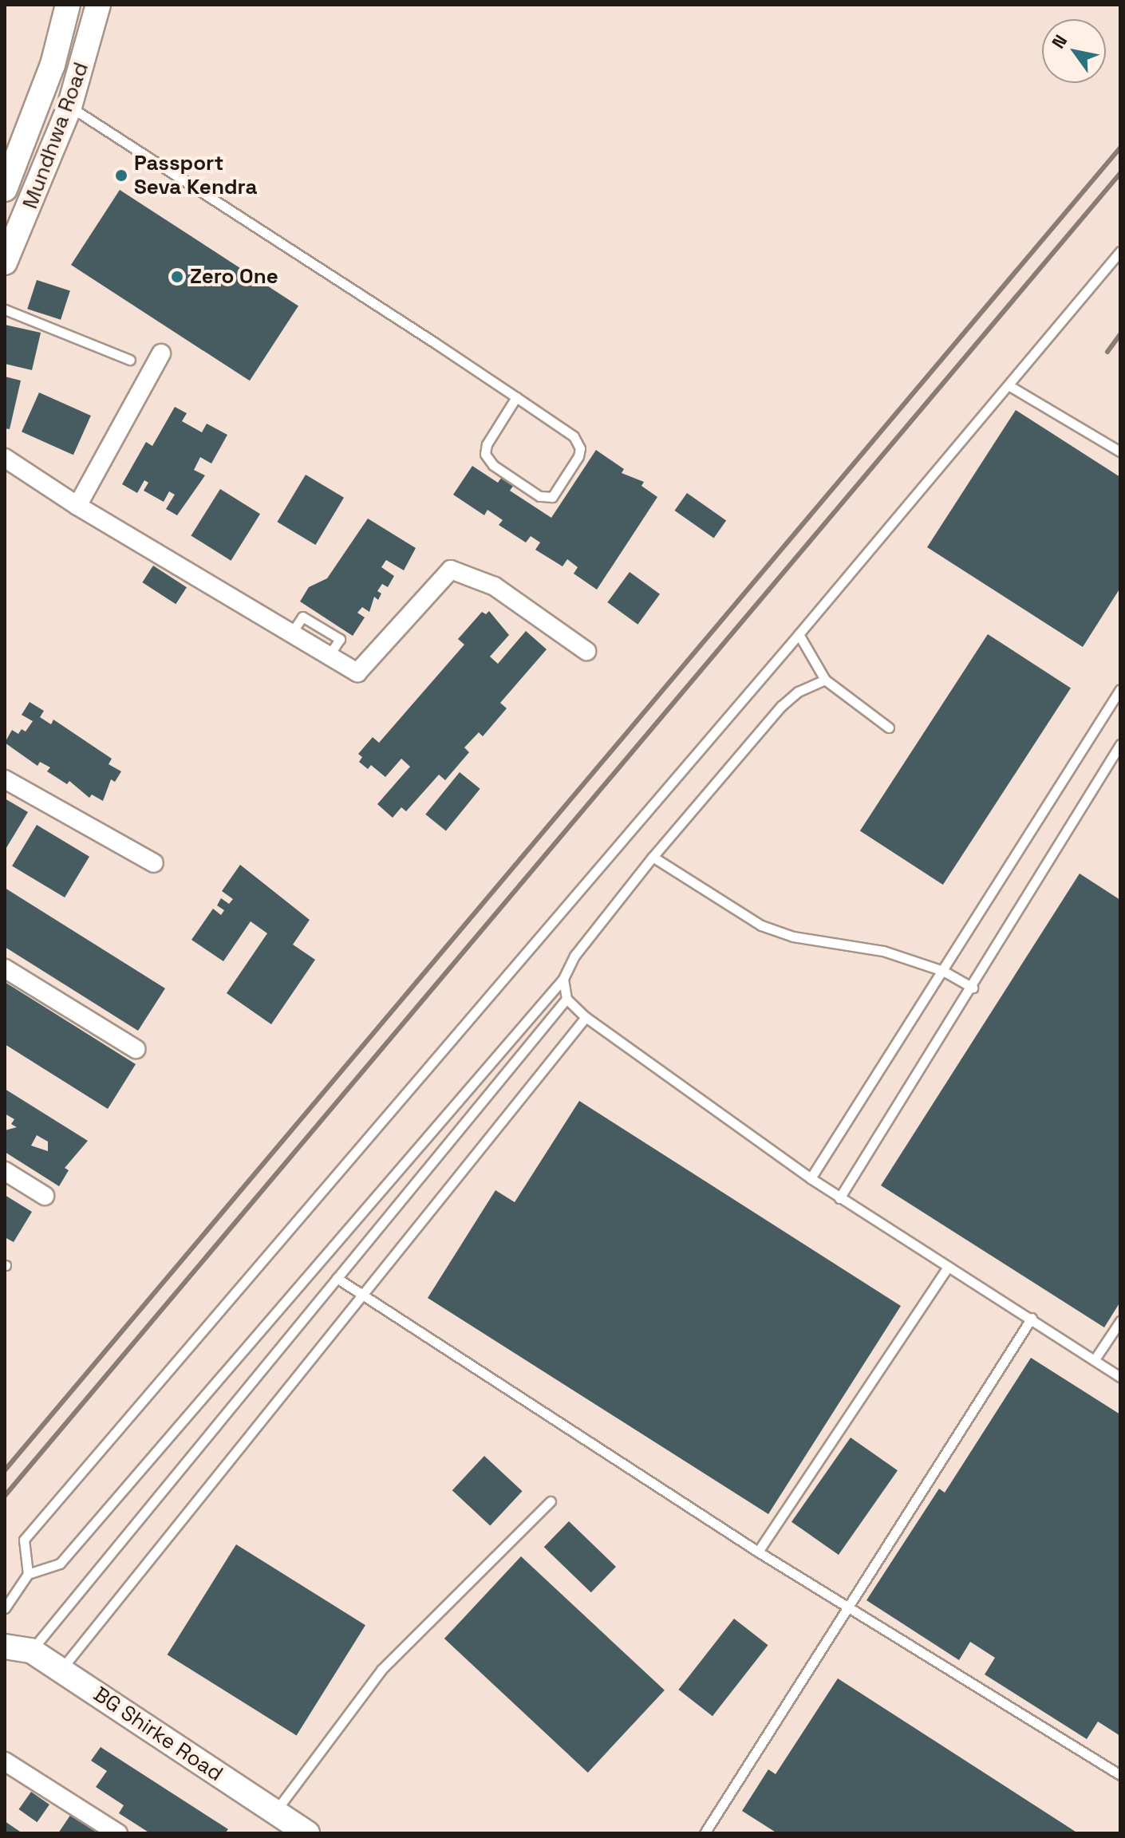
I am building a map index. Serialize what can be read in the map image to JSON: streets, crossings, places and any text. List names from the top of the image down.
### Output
{
  "streets": {
    "main road": ["Mundhwa Road", "BG Shirke Road"]
  },
  "places": ["Passport Seva Kendra", "Zero One"],
  "north": "top left"
}
